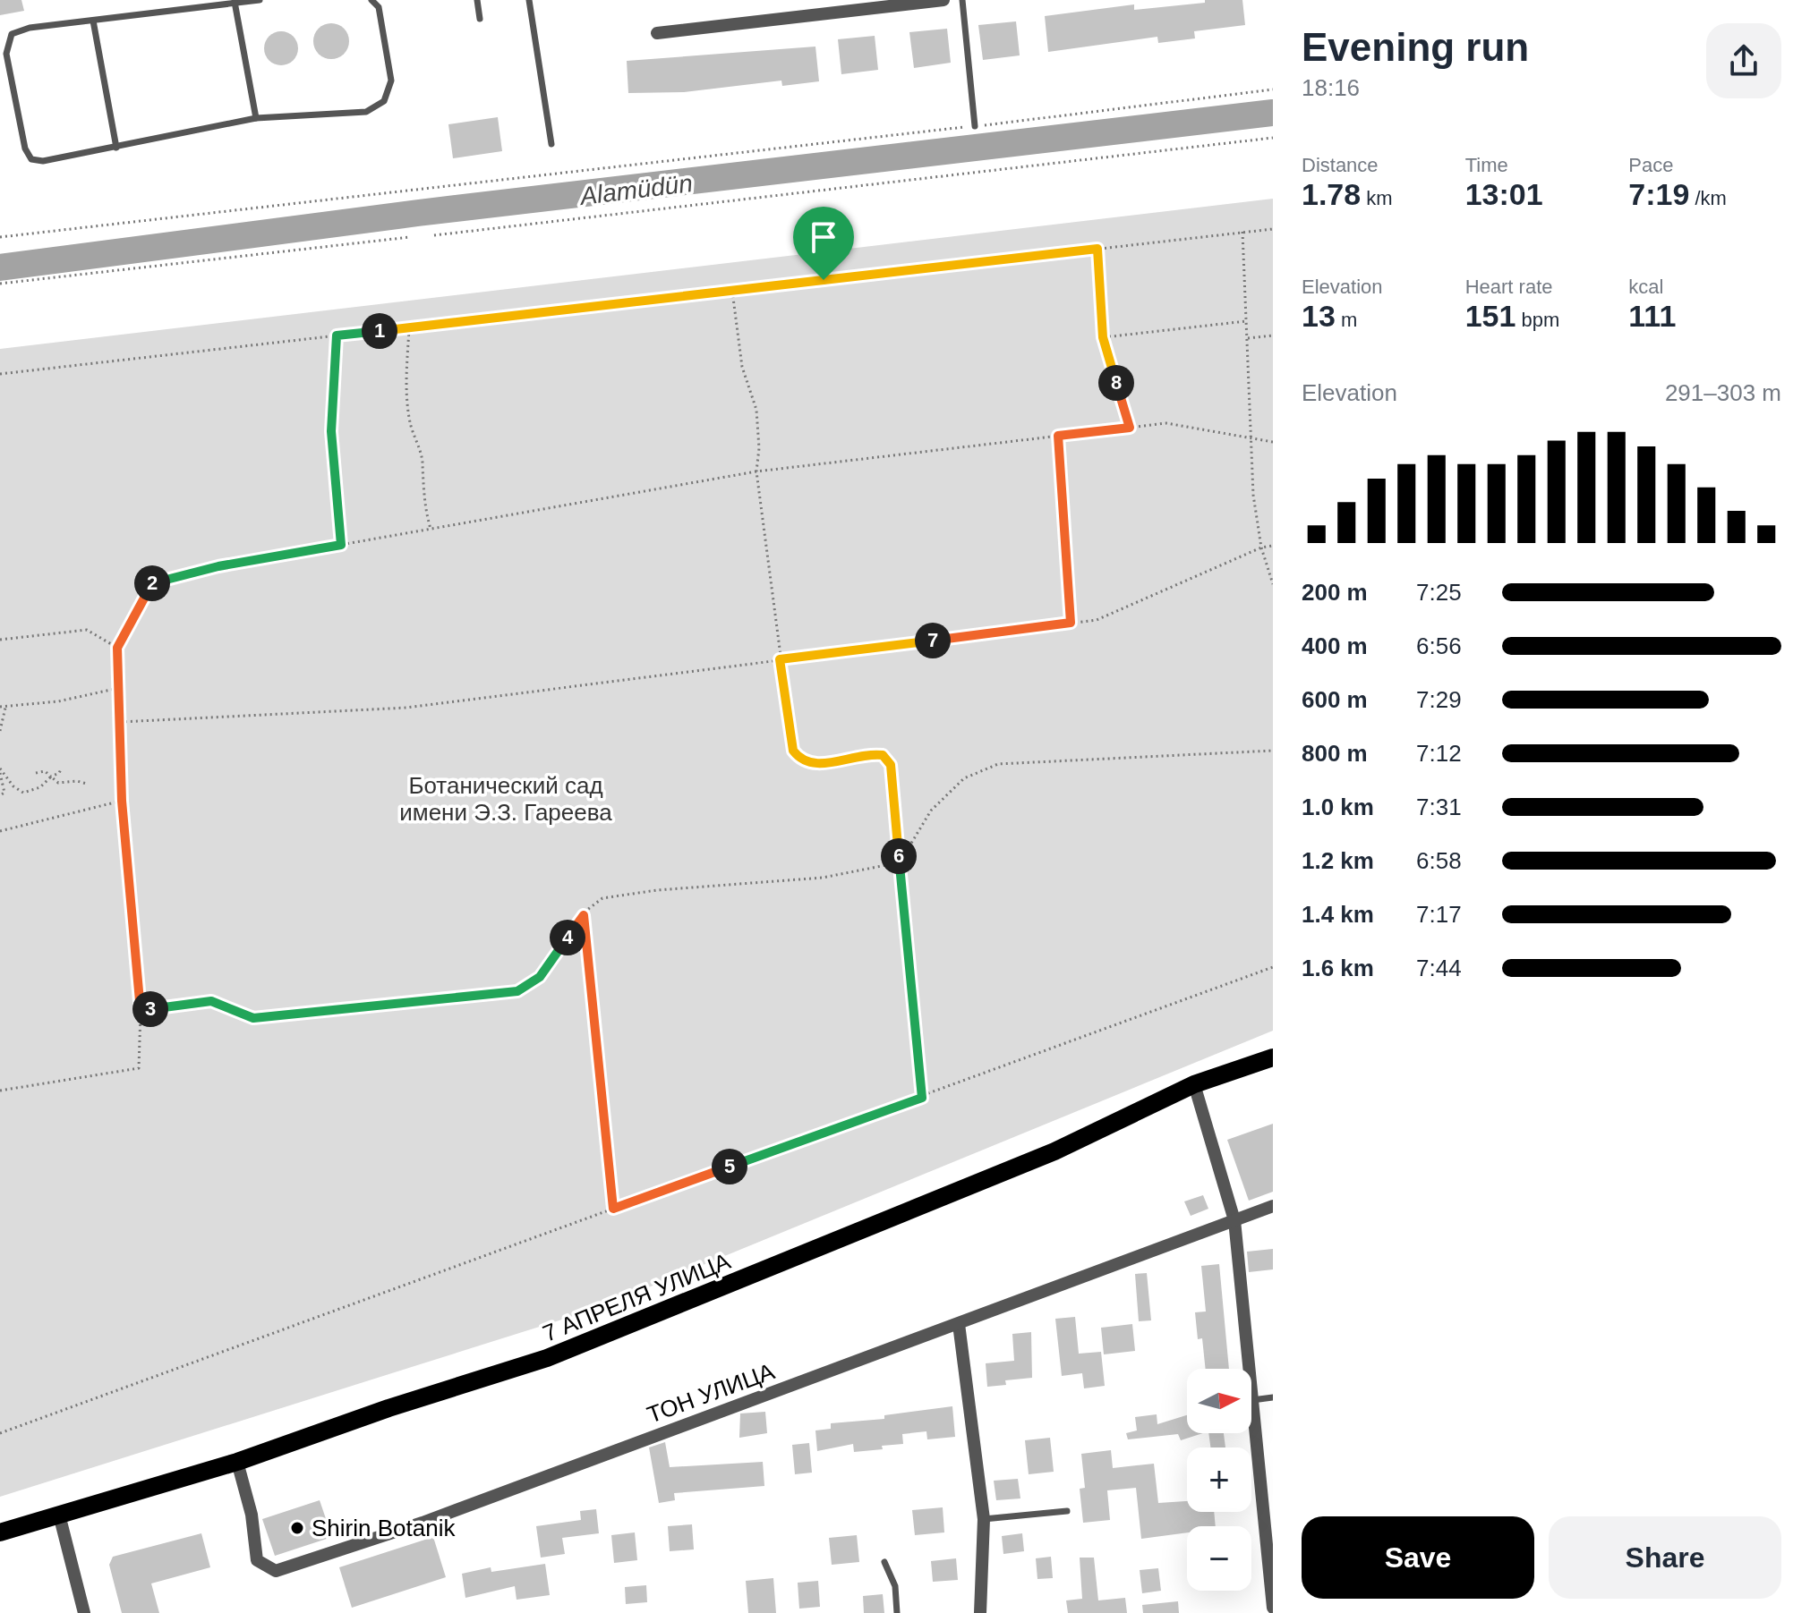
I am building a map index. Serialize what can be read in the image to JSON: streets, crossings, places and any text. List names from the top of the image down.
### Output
{
  "streets": {
    "main road": ["7 АПРЕЛЯ УЛИЦА"],
    "street": ["ТОН УЛИЦА"]
  },
  "crossings": [
    ["7 АПРЕЛЯ УЛИЦА", "ТОН УЛИЦА"]
  ],
  "water": ["Alamüdün"],
  "parks": ["Ботанический сад имени Э.З. Гареева"],
  "places": ["Shirin Botanik"],
  "north": "right",
  "page": {
    "heading": ["Evening run", "18:16"],
    "stats": [
      ["Distance", "1.78 km"],
      ["Time", "13:01"],
      ["Pace", "7:19 /km"],
      ["Elevation", "13 m"],
      ["Heart rate", "151 bpm"],
      ["kcal", "111"]
    ],
    "pins": [
      "1",
      "8",
      "2",
      "7",
      "6",
      "4",
      "3",
      "5"
    ],
    "chart": ["Elevation", "291–303 m"],
    "list": [
      {
        "name": "200 m",
        "note": "7:25"
      },
      {
        "name": "400 m",
        "note": "6:56"
      },
      {
        "name": "600 m",
        "note": "7:29"
      },
      {
        "name": "800 m",
        "note": "7:12"
      },
      {
        "name": "1.0 km",
        "note": "7:31"
      },
      {
        "name": "1.2 km",
        "note": "6:58"
      },
      {
        "name": "1.4 km",
        "note": "7:17"
      },
      {
        "name": "1.6 km",
        "note": "7:44"
      }
    ],
    "map_buttons": ["+", "−"],
    "buttons": ["Save", "Share"]
  }
}
